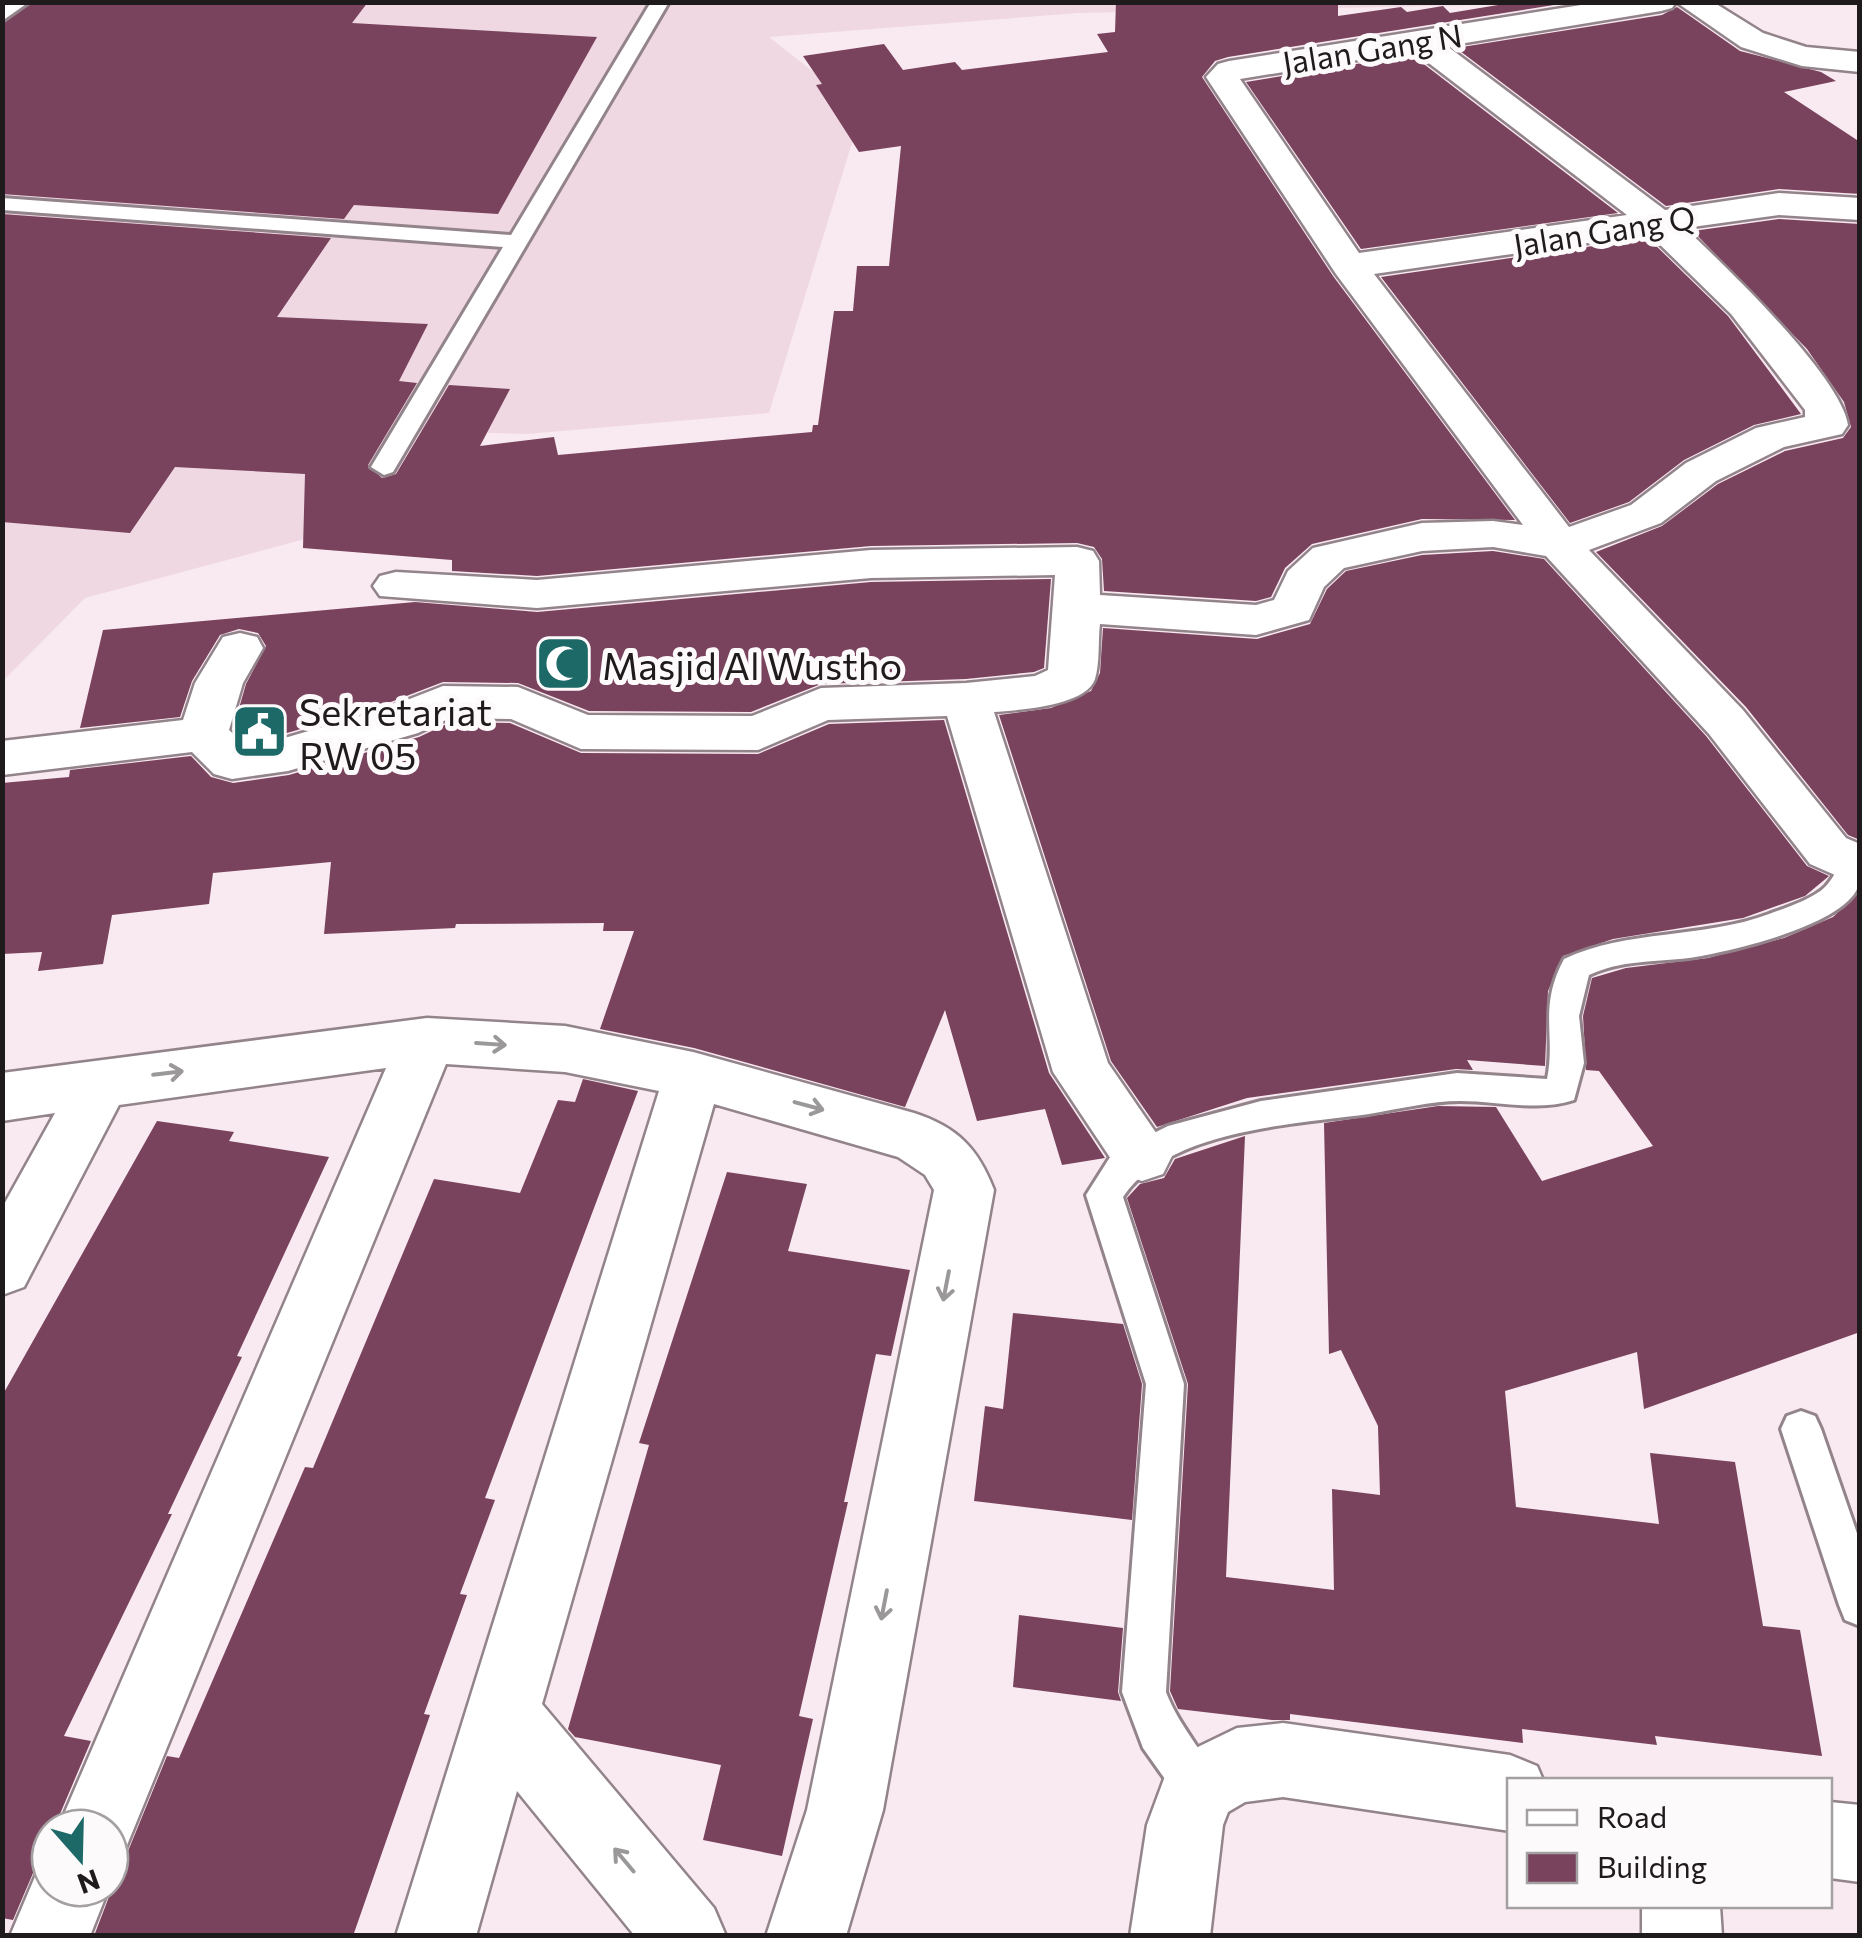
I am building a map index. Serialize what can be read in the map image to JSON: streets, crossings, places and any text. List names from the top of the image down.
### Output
{
  "streets": {
    "street": ["Jalan Gang N", "Jalan Gang Q"]
  },
  "crossings": [
    ["Jalan Gang N", "Jalan Gang Q"]
  ],
  "places": {
    "mosque": ["Masjid Al Wustho"],
    "public building": ["Sekretariat RW 05"]
  },
  "legend": ["Road", "Building"],
  "north": "bottom"
}
